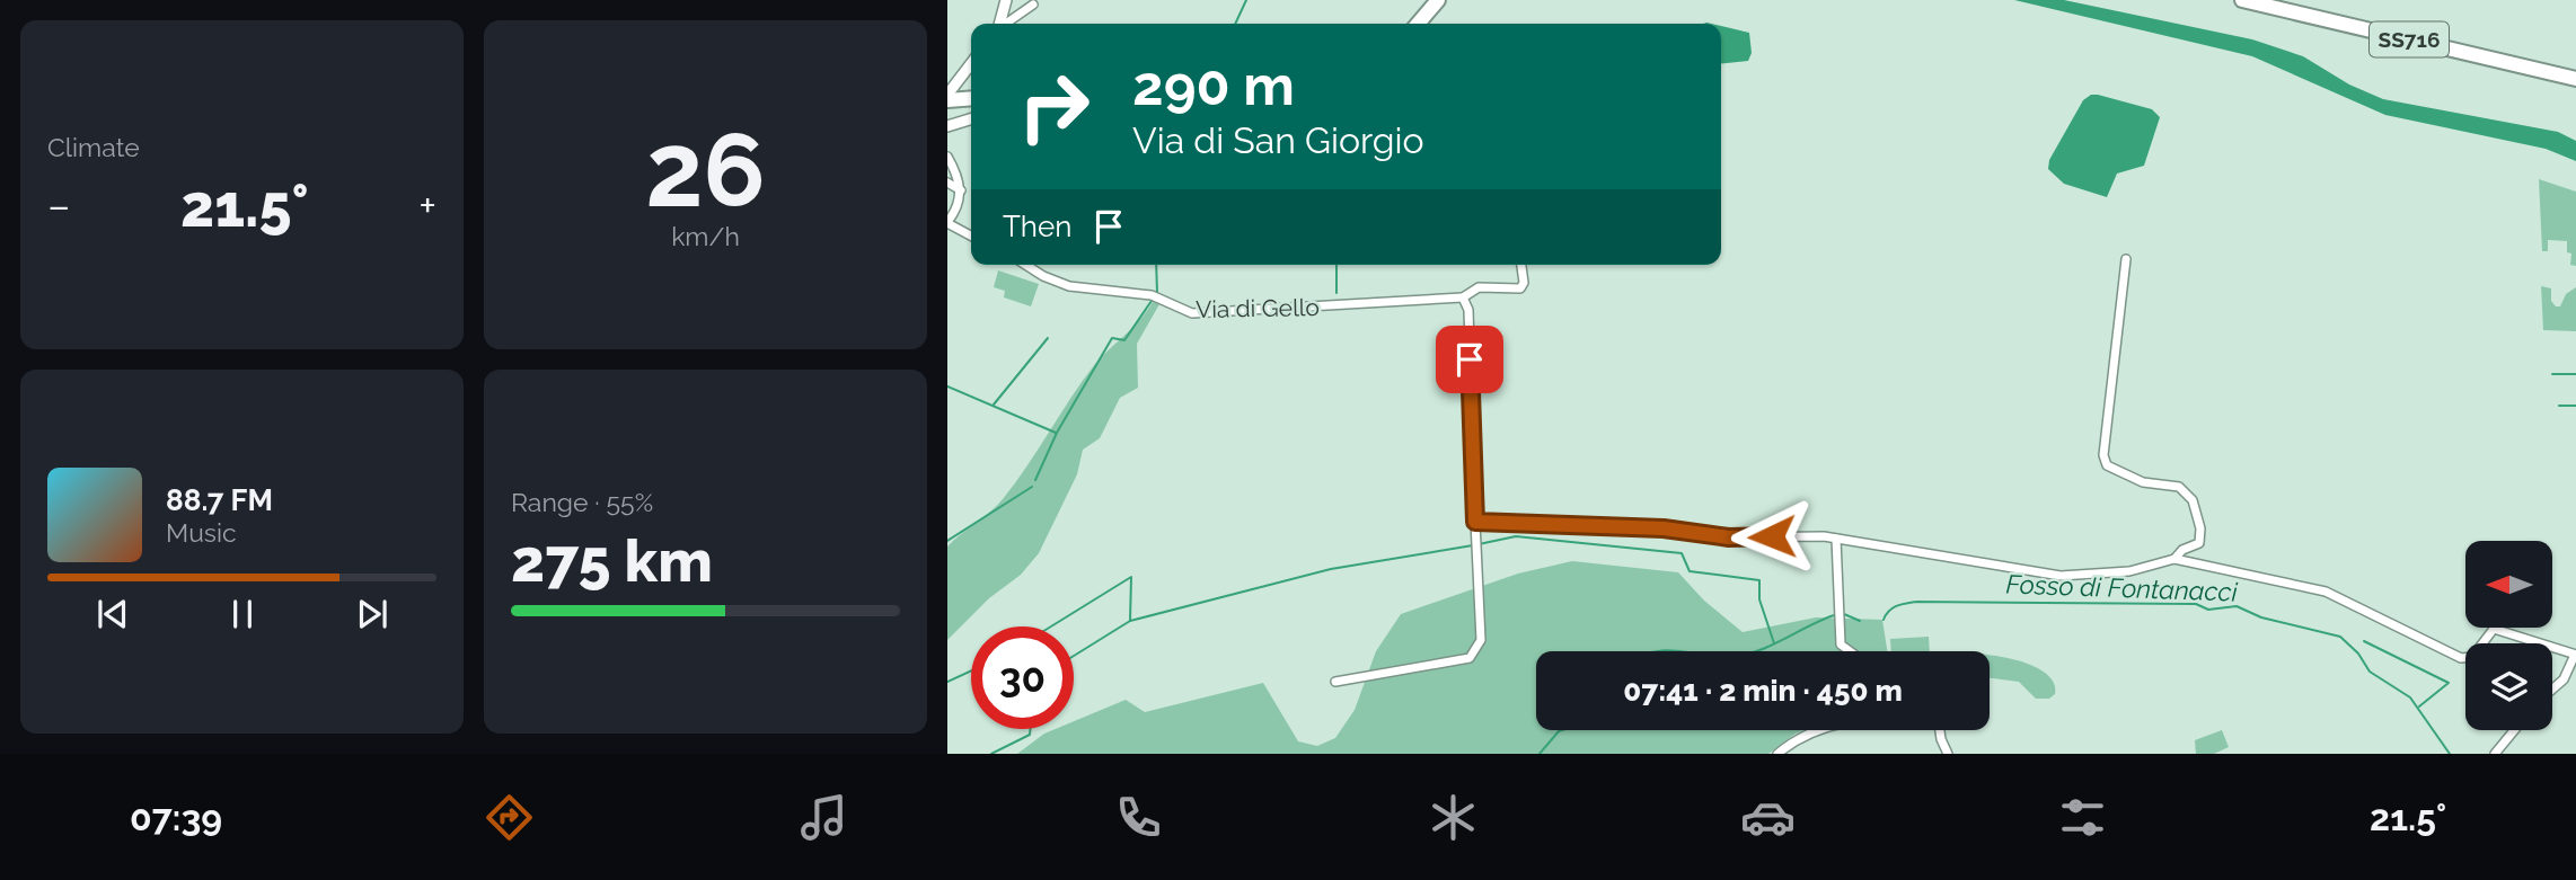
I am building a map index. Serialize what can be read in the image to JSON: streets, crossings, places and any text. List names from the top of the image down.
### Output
{
  "streets": {
    "main road": ["SS716"],
    "street": ["Via di Gello"]
  },
  "water": ["Fosso di Fontanacci"],
  "north": "left",
  "page": {
    "tile": [
      "Climate",
      ["26", "km/h"],
      ["Range · 55%", "275 km"]
    ],
    "turn": ["290 m", "Via di San Giorgio"],
    "heat": ["−", "21.5°", "+"],
    "then": "Then",
    "song": ["88.7 FM", "Music"],
    "limit": "30",
    "trip": "07:41 · 2 min · 450 m",
    "tabs": ["07:39", "21.5°"]
  }
}
